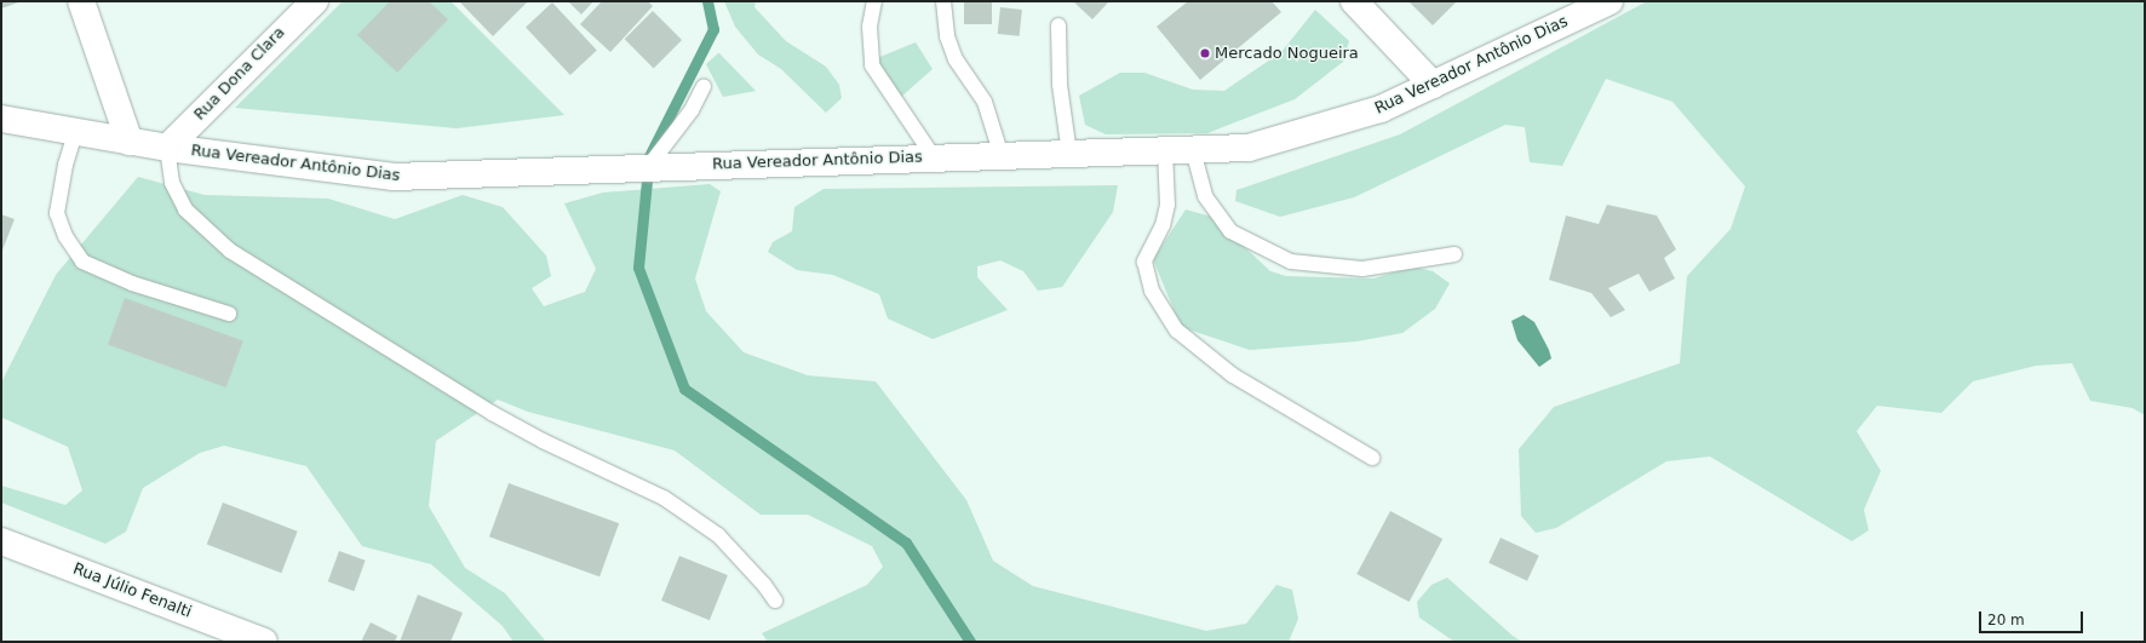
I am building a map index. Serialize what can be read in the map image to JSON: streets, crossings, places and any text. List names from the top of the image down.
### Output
{
  "streets": {
    "street": ["Rua Vereador Antônio Dias", "Rua Dona Clara", "Rua Júlio Fenalti"]
  },
  "crossings": [
    ["Rua Vereador Antônio Dias", "Rua Dona Clara"]
  ],
  "places": ["Mercado Nogueira"],
  "scale_bar": "20 m"
}
